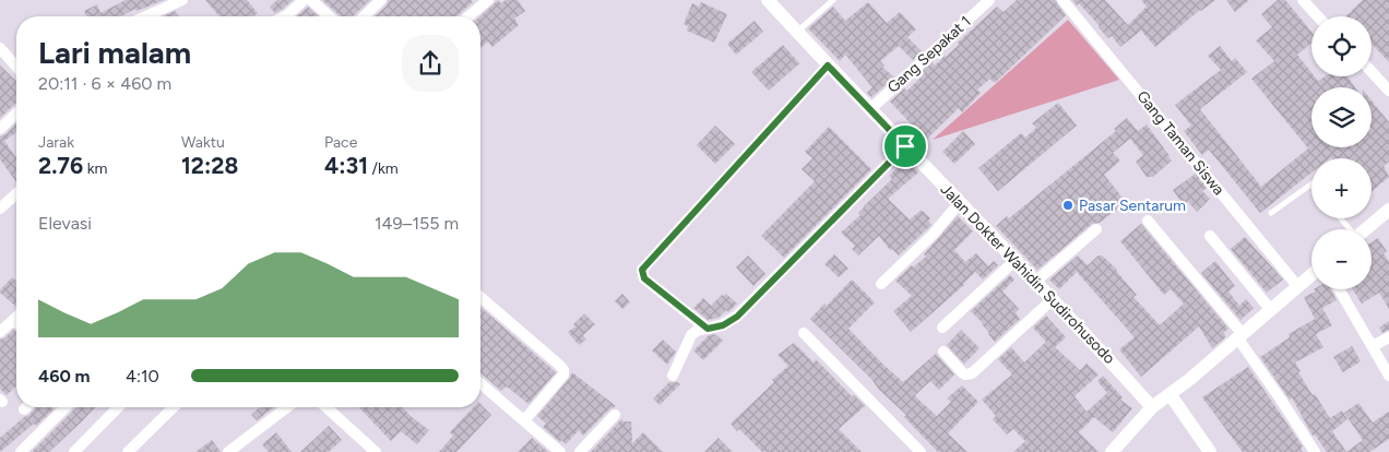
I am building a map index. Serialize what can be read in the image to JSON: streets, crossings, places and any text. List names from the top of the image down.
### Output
{
  "streets": {
    "street": ["Gang Sepakat 1", "Gang Taman Siswa", "Jalan Dokter Wahidin Sudirohusodo"]
  },
  "crossings": [
    ["Gang Sepakat 1", "Jalan Dokter Wahidin Sudirohusodo"]
  ],
  "places": ["Pasar Sentarum"],
  "page": {
    "map_buttons": ["+", "−"],
    "heading": ["Lari malam", "20:11 · 6 × 460 m"],
    "stats": [
      ["Jarak", "2.76 km"],
      ["Waktu", "12:28"],
      ["Pace", "4:31 /km"]
    ],
    "chart": ["Elevasi", "149–155 m"],
    "list": [
      {
        "name": "460 m",
        "note": "4:10"
      }
    ]
  }
}
